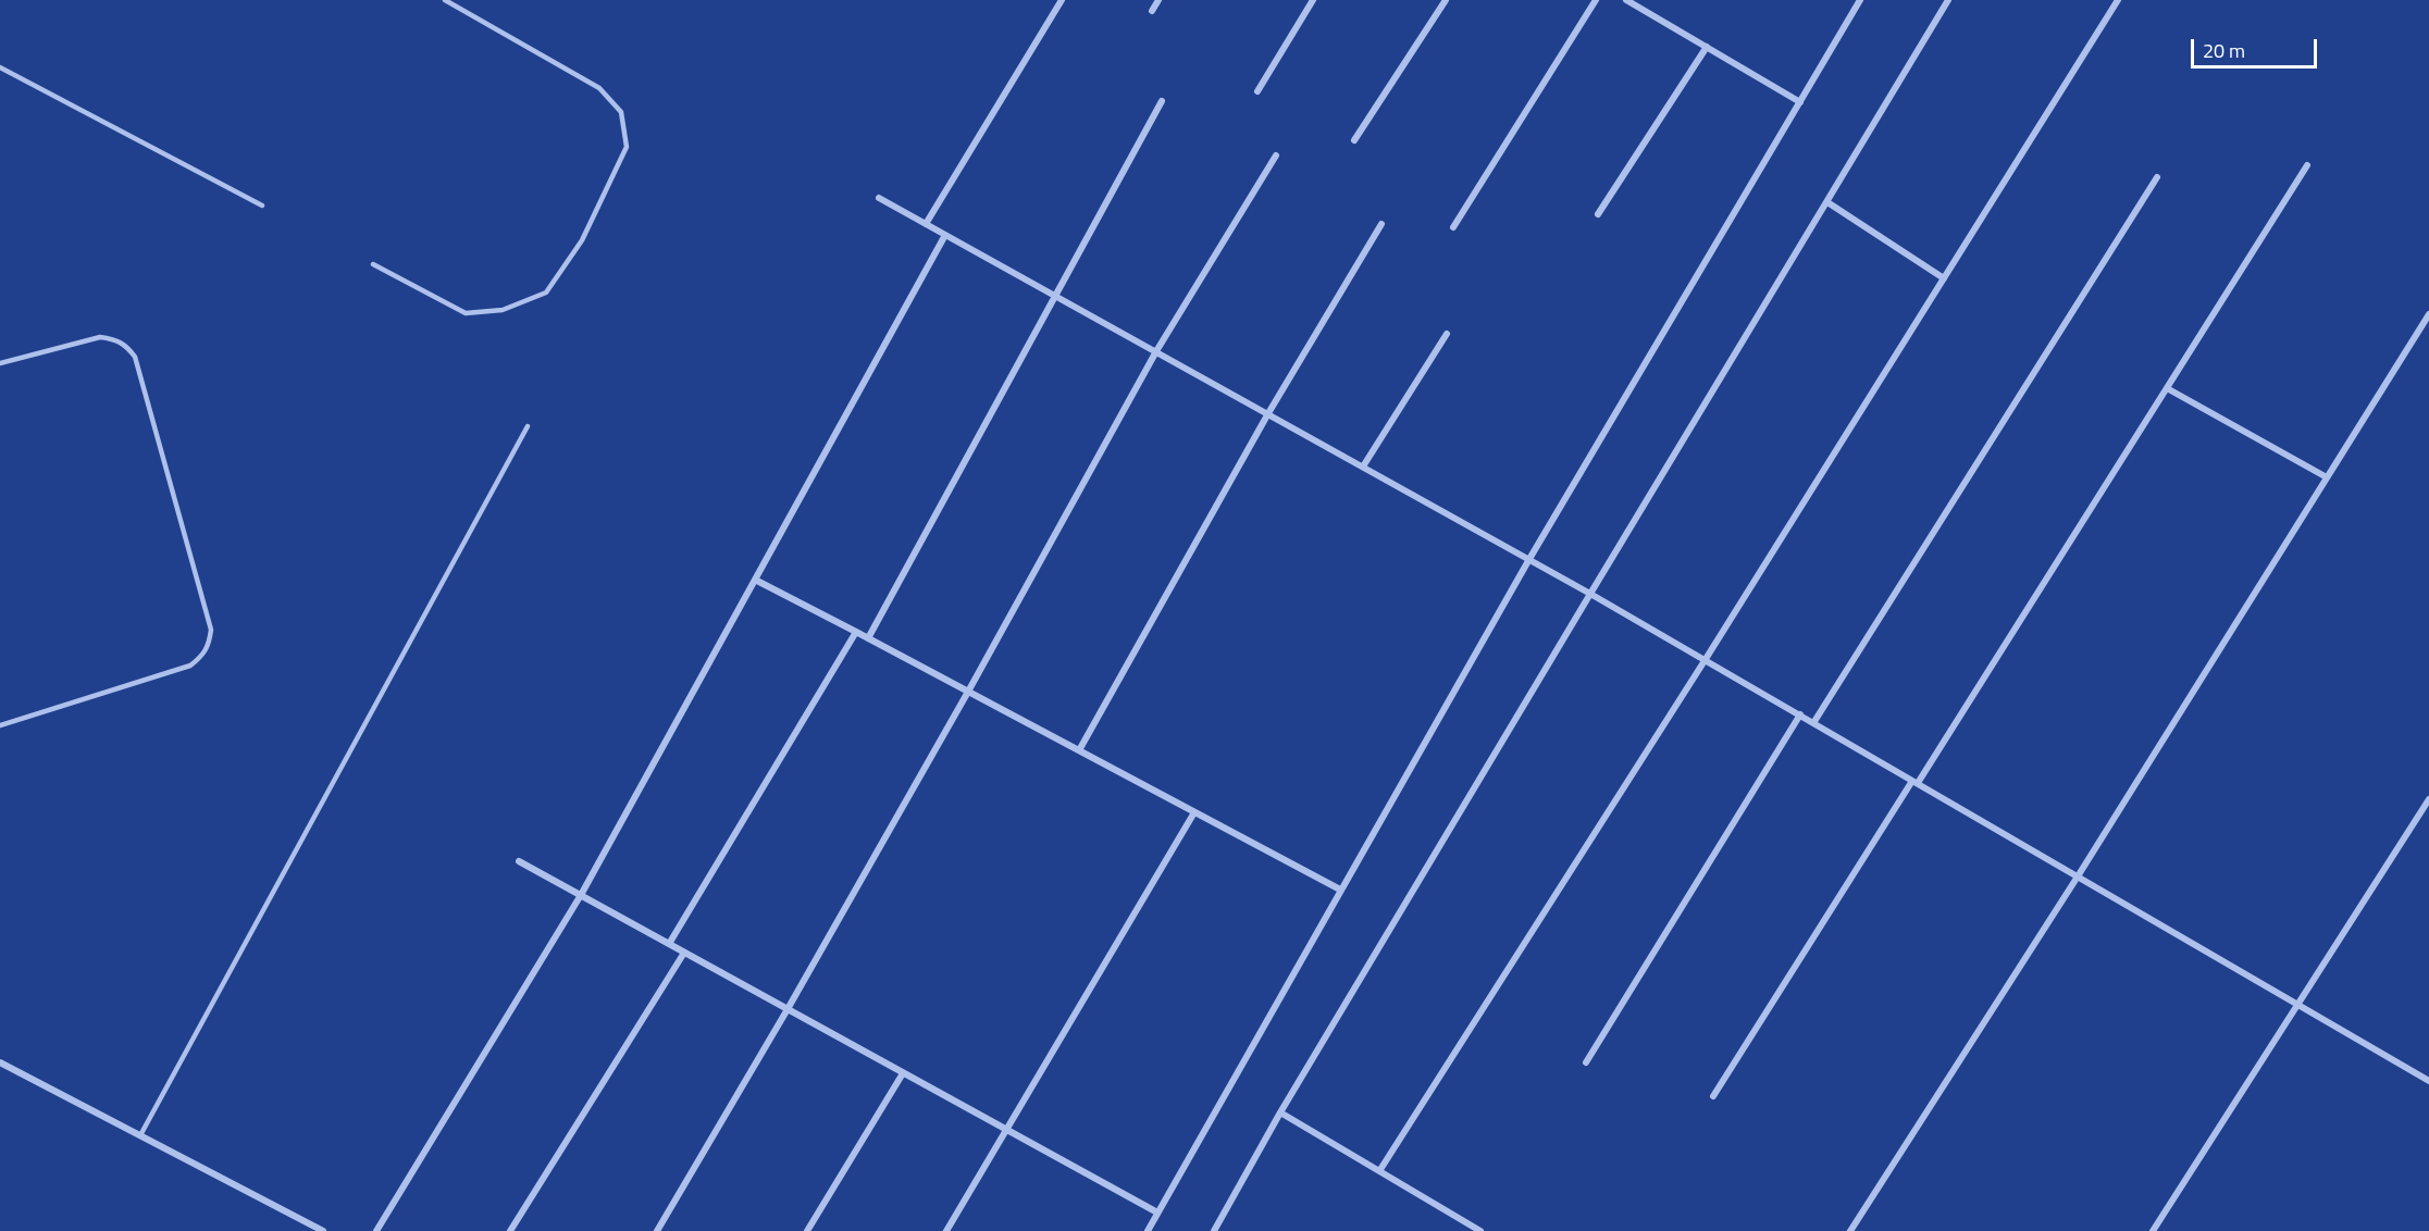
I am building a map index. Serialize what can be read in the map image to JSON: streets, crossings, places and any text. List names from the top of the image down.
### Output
{
  "scale_bar": "20 m"
}
